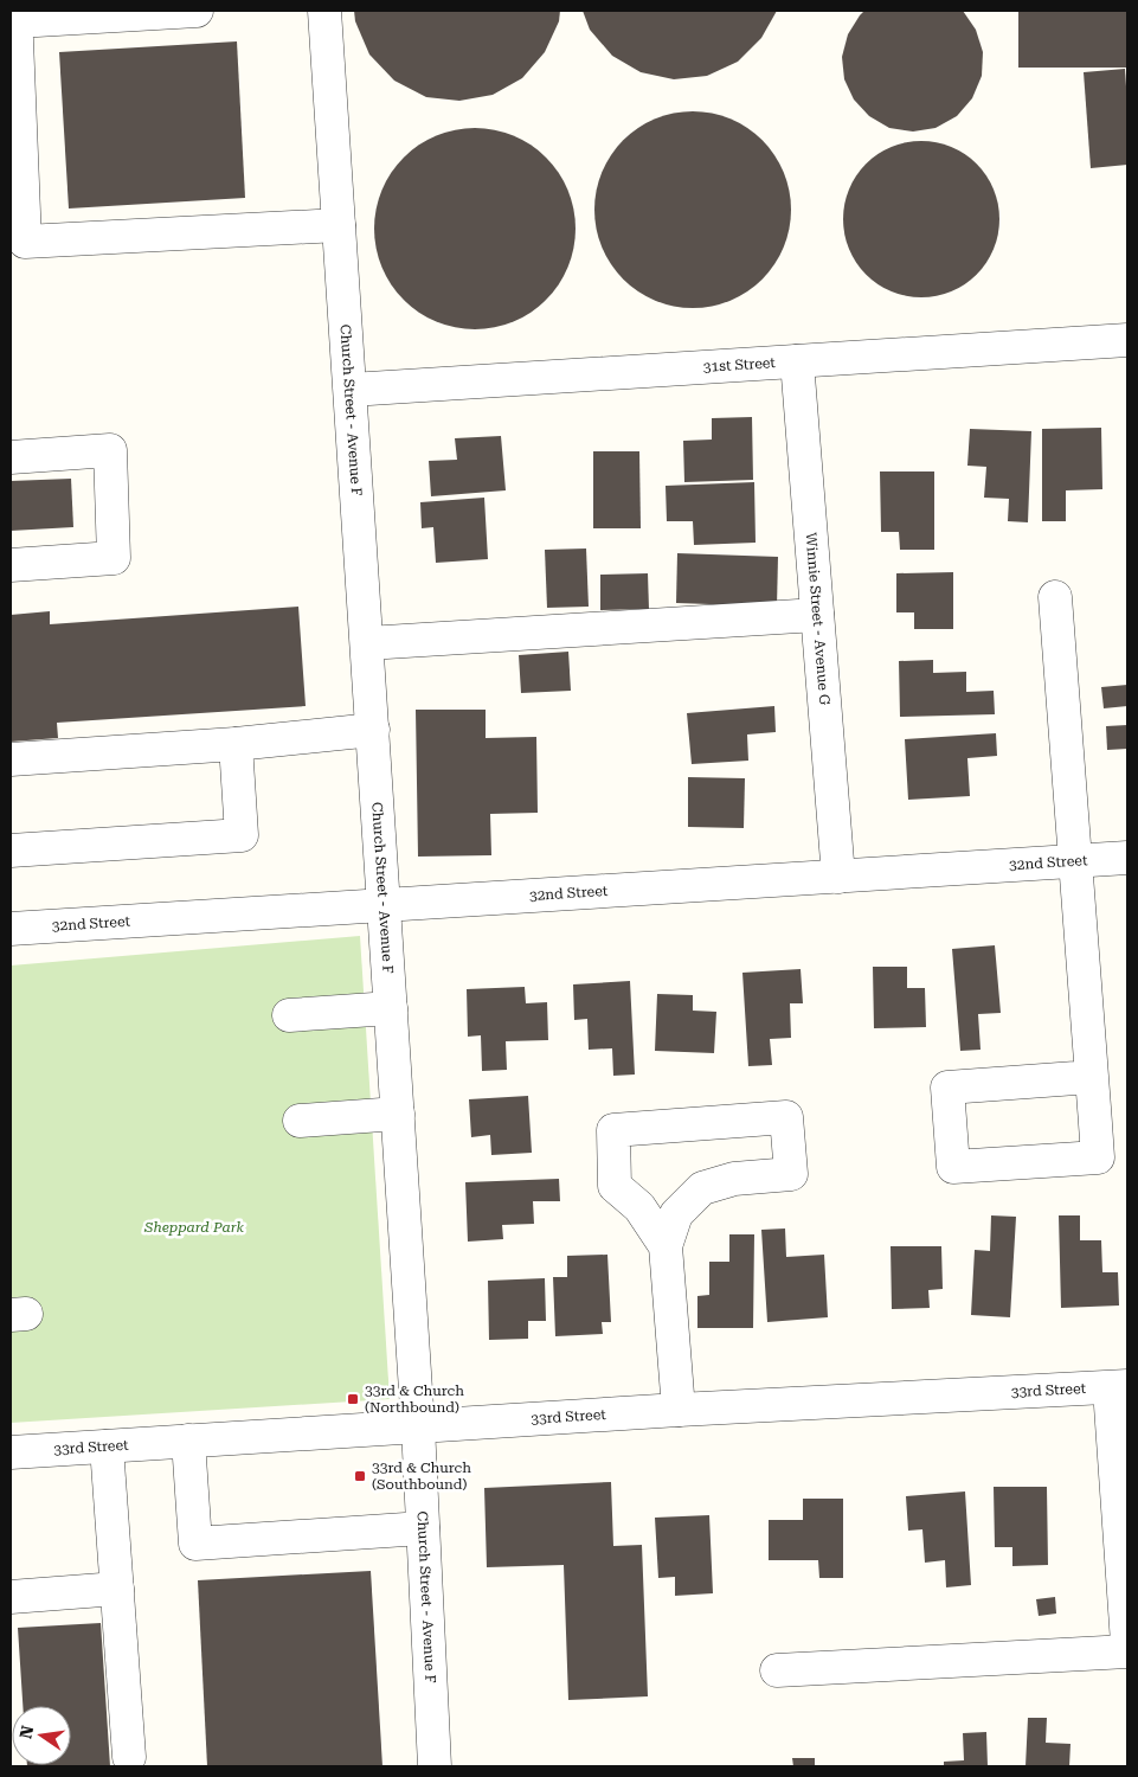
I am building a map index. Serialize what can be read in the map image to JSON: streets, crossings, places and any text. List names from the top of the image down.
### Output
{
  "streets": {
    "street": [
      "31st Street",
      "Church Street - Avenue F",
      "Winnie Street - Avenue G",
      "32nd Street",
      "33rd Street"
    ]
  },
  "crossings": [
    ["31st Street", "Church Street - Avenue F"],
    ["31st Street", "Winnie Street - Avenue G"],
    ["Church Street - Avenue F", "32nd Street"],
    ["Church Street - Avenue F", "33rd Street"],
    ["Winnie Street - Avenue G", "32nd Street"]
  ],
  "parks": ["Sheppard Park"],
  "places": {
    "transit": ["33rd & Church (Northbound)", "33rd & Church (Southbound)"]
  },
  "north": "left"
}
